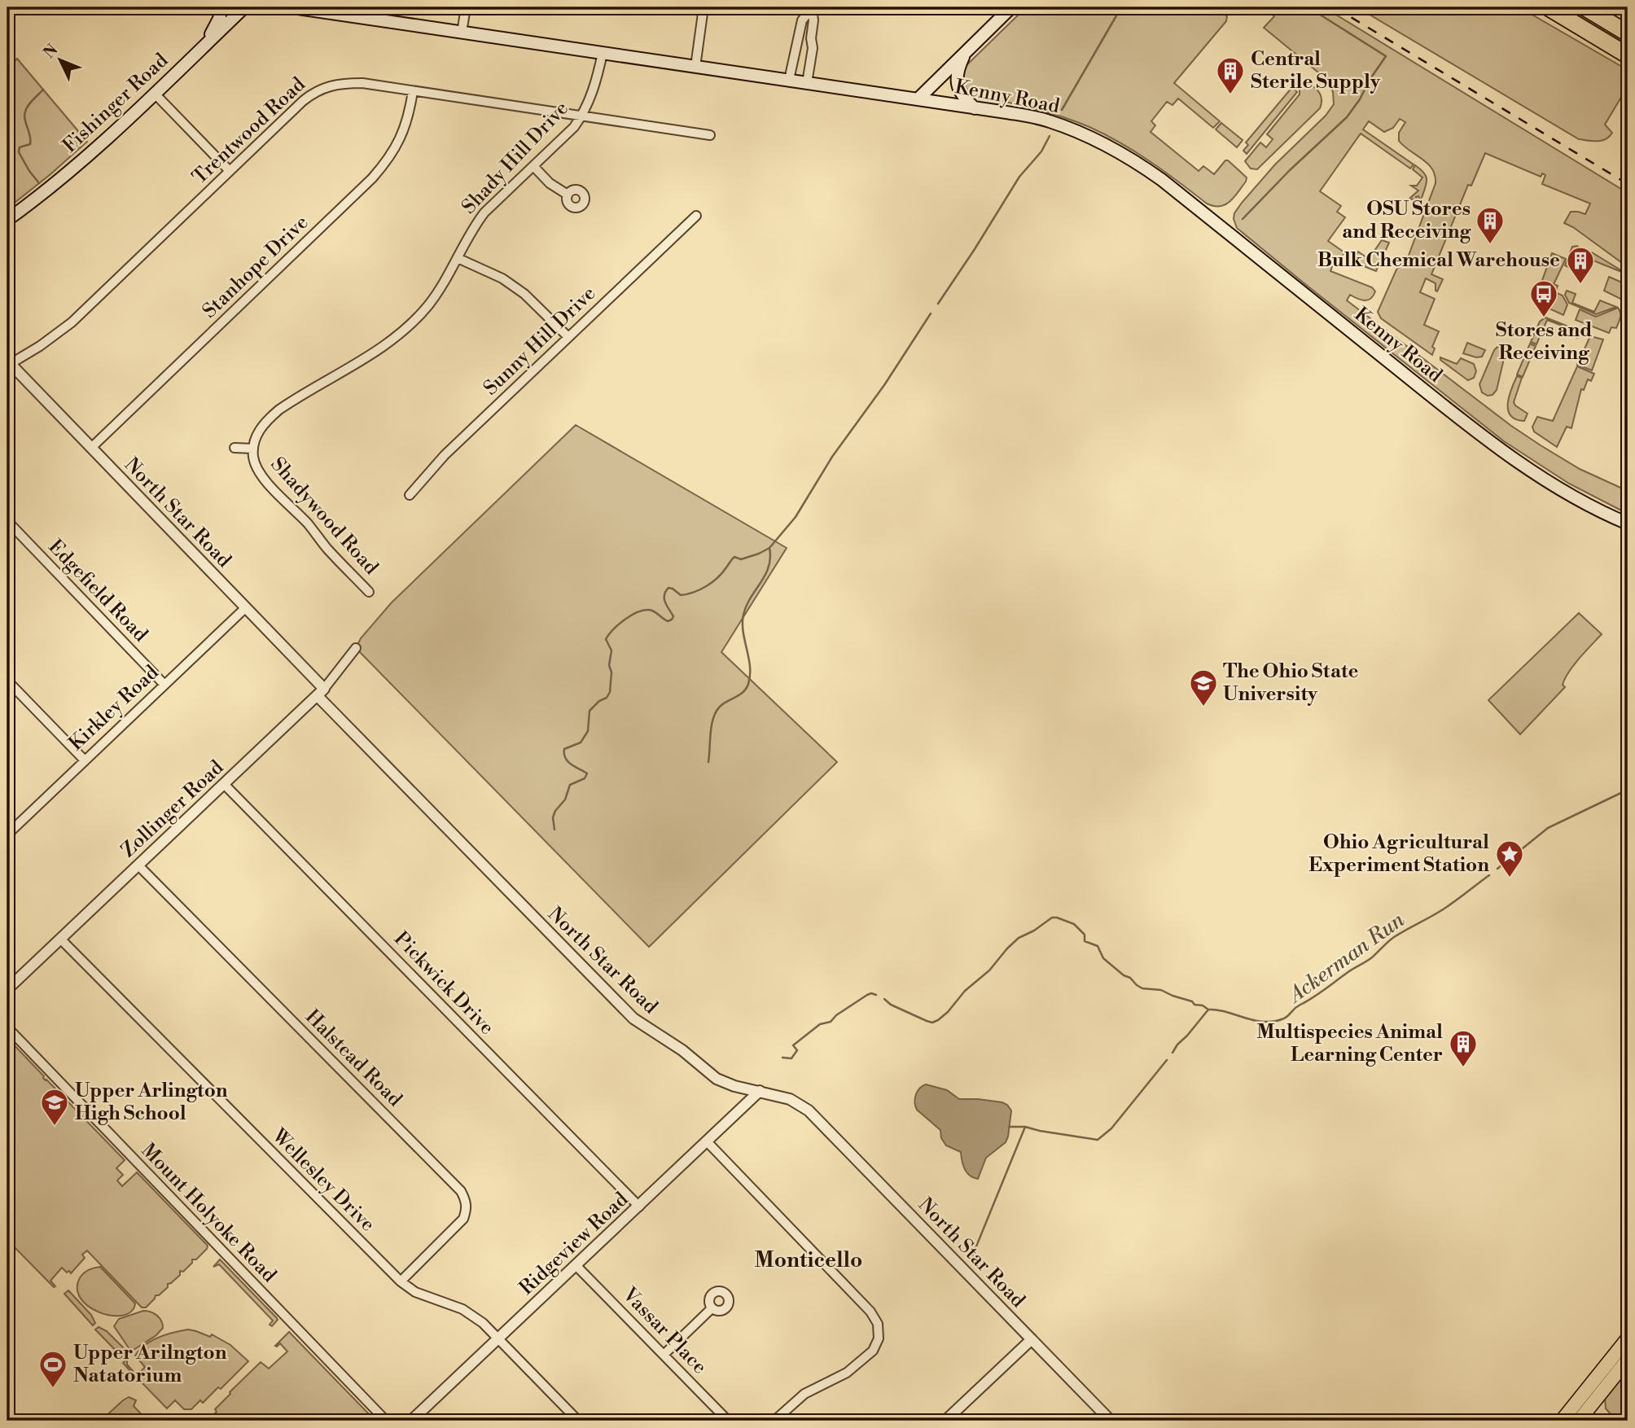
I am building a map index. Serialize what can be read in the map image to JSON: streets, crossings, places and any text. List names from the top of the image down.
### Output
{
  "streets": {
    "main road": ["Kenny Road", "Fishinger Road"],
    "street": [
      "Trentwood Road",
      "Shady Hill Drive",
      "Stanhope Drive",
      "Sunny Hill Drive",
      "North Star Road",
      "Shadywood Road",
      "Edgefield Road",
      "Kirkley Road",
      "Zollinger Road",
      "Pickwick Drive",
      "Halstead Road",
      "Wellesley Drive",
      "Mount Holyoke Road",
      "Ridgeview Road",
      "Vassar Place"
    ]
  },
  "crossings": [
    ["Kenny Road", "Shady Hill Drive"],
    ["Trentwood Road", "Shady Hill Drive"],
    ["Trentwood Road", "Stanhope Drive"],
    ["Trentwood Road", "North Star Road"],
    ["Shady Hill Drive", "Shadywood Road"],
    ["Stanhope Drive", "North Star Road"],
    ["North Star Road", "Kirkley Road"],
    ["North Star Road", "Zollinger Road"],
    ["North Star Road", "Ridgeview Road"],
    ["Edgefield Road", "Kirkley Road"],
    ["Zollinger Road", "Pickwick Drive"],
    ["Zollinger Road", "Halstead Road"],
    ["Zollinger Road", "Wellesley Drive"],
    ["Pickwick Drive", "Ridgeview Road"],
    ["Halstead Road", "Wellesley Drive"],
    ["Wellesley Drive", "Ridgeview Road"],
    ["Ridgeview Road", "Vassar Place"]
  ],
  "districts": ["Monticello"],
  "water": ["Ackerman Run"],
  "places": {
    "building": [
      "Central Sterile Supply",
      "OSU Stores and Receiving",
      "Bulk Chemical Warehouse",
      "Multispecies Animal Learning Center"
    ],
    "bus stop": ["Stores and Receiving"],
    "school or university": ["The Ohio State University", "Upper Arlington High School"],
    "place": ["Ohio Agricultural Experiment Station"],
    "sports": ["Upper Arilngton Natatorium"]
  },
  "north": "top left"
}
